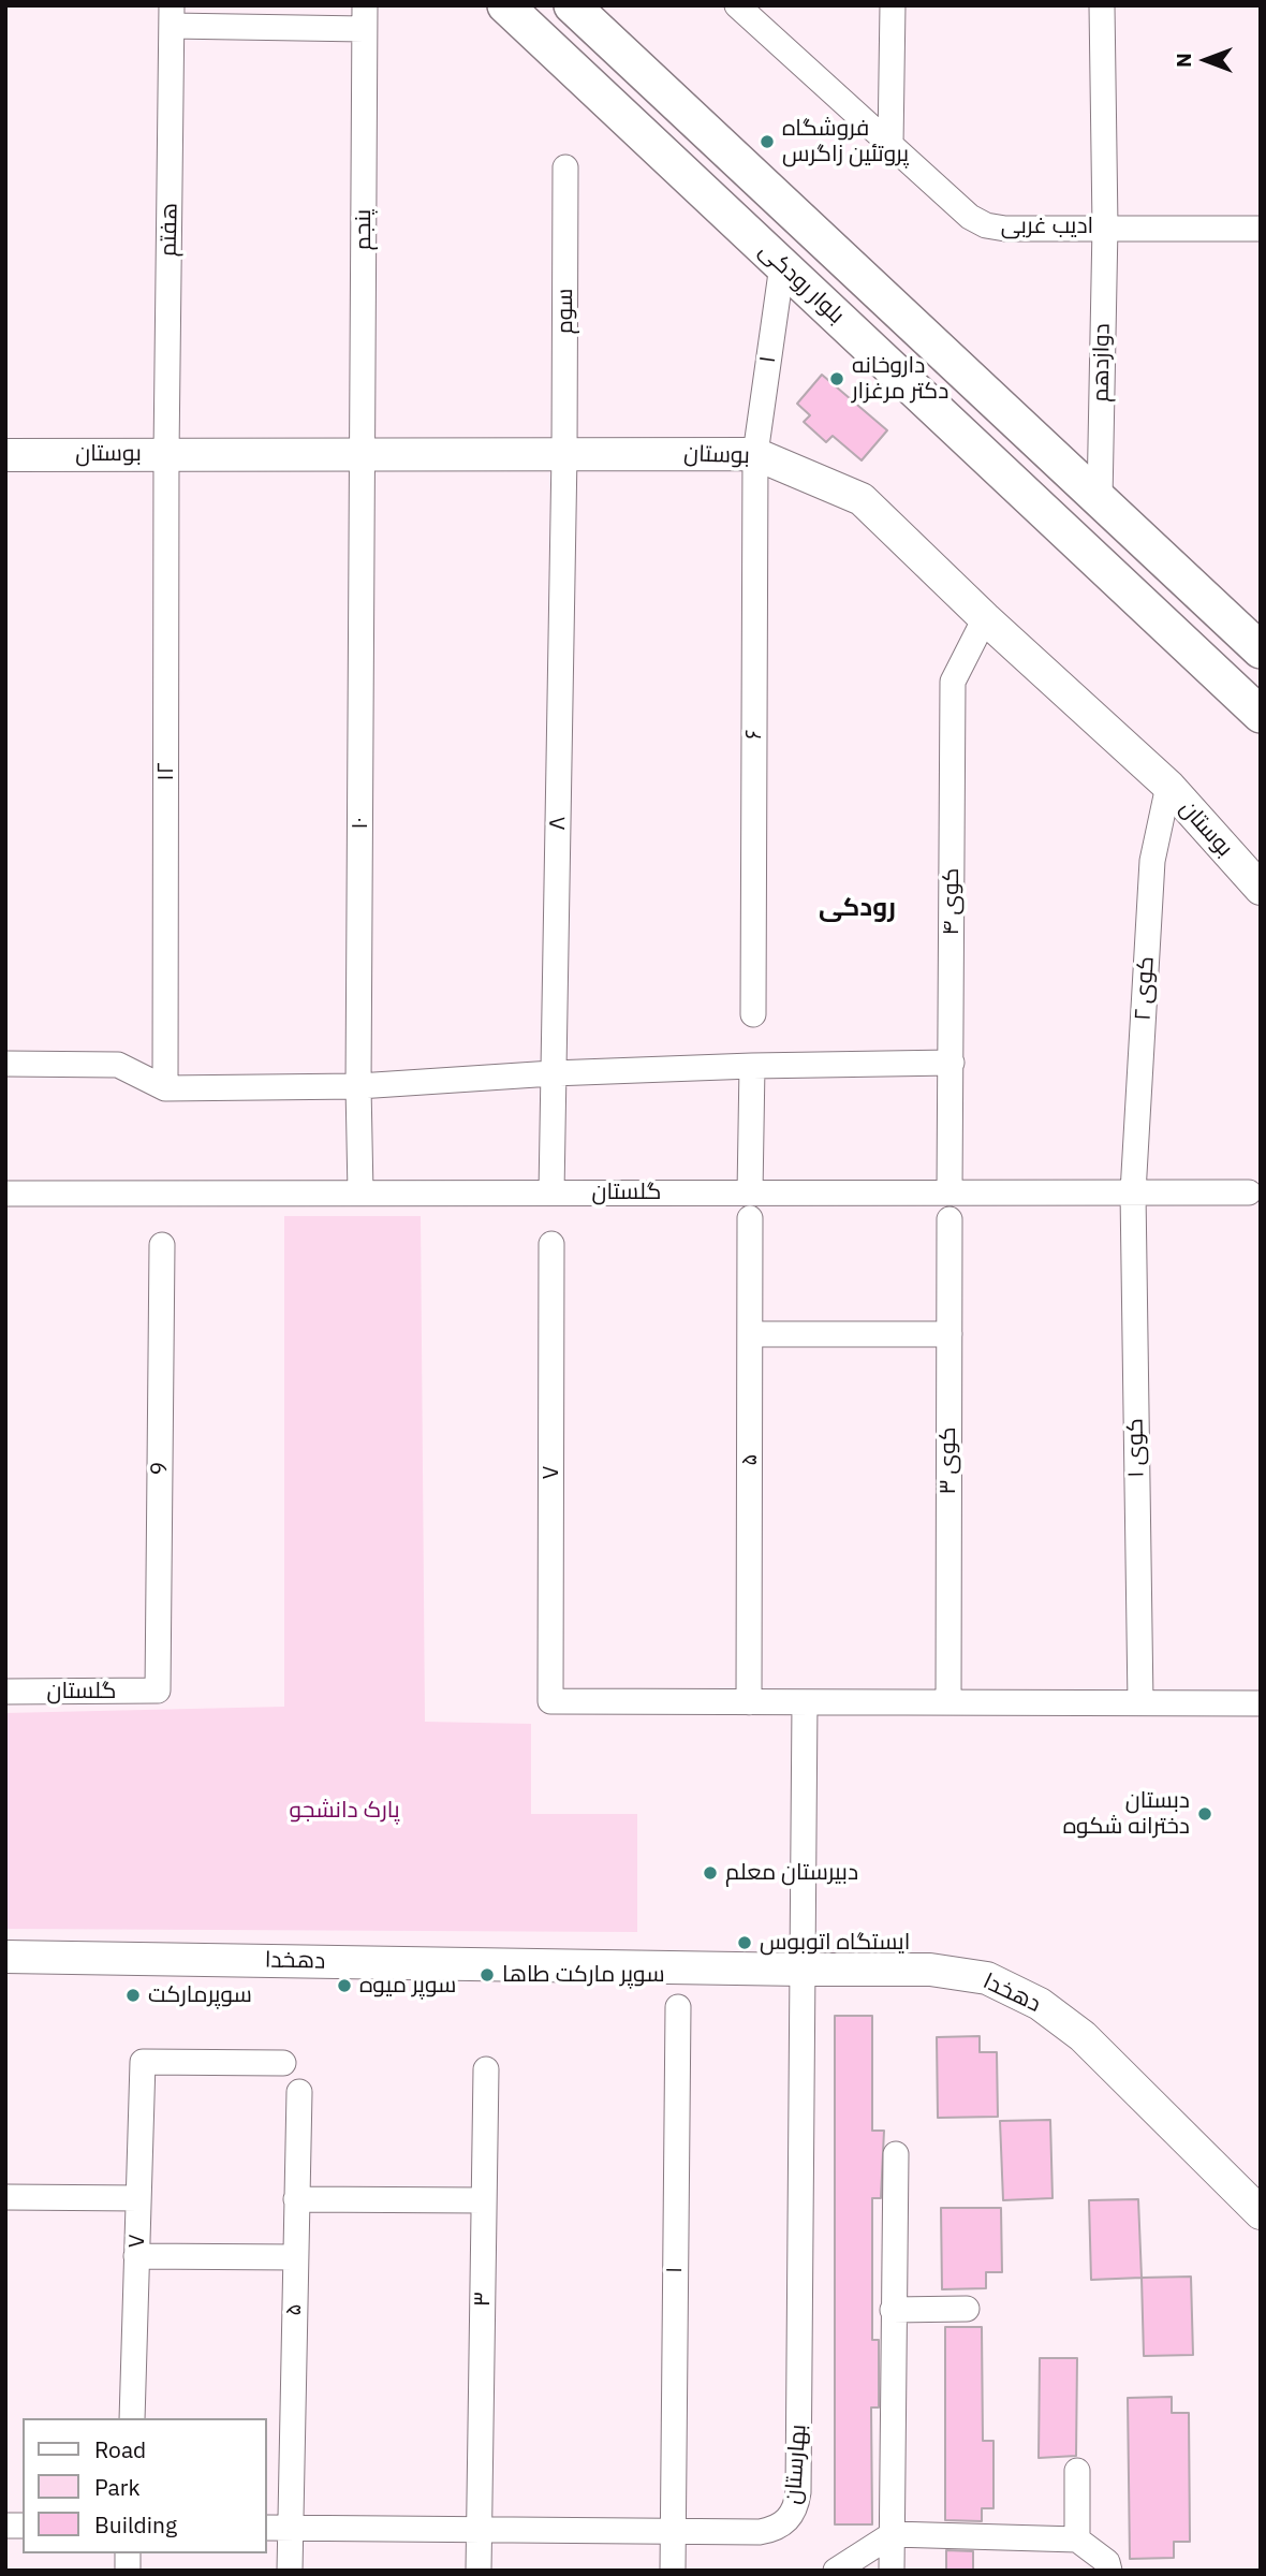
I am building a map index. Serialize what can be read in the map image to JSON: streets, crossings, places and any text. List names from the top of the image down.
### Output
{
  "streets": {
    "main road": ["بلوار رودکی"],
    "street": [
      "ادیب غربی",
      "هفتم",
      "پنجم",
      "سوم",
      "۱",
      "دوازدهم",
      "بوستان",
      "۶",
      "۱۲",
      "۱۰",
      "۸",
      "کوی ۴",
      "کوی ۲",
      "گلستان",
      "کوی ۱",
      "۵",
      "کوی ۳",
      "9",
      "۷",
      "دهخدا",
      "۳",
      "بهارستان"
    ]
  },
  "crossings": [
    ["ادیب غربی", "دوازدهم"],
    ["هفتم", "بوستان"],
    ["هفتم", "۱۲"],
    ["پنجم", "بوستان"],
    ["پنجم", "۱۰"],
    ["بلوار رودکی", "۱"],
    ["بلوار رودکی", "دوازدهم"],
    ["سوم", "بوستان"],
    ["سوم", "۸"],
    ["۱", "بوستان"],
    ["۱", "۶"],
    ["۱", "بهارستان"],
    ["بوستان", "۶"],
    ["بوستان", "۱۲"],
    ["بوستان", "۱۰"],
    ["بوستان", "۸"],
    ["بوستان", "کوی ۴"],
    ["بوستان", "کوی ۲"],
    ["۱۰", "گلستان"],
    ["۸", "گلستان"],
    ["کوی ۴", "گلستان"],
    ["کوی ۲", "گلستان"],
    ["کوی ۲", "کوی ۱"],
    ["گلستان", "کوی ۱"],
    ["گلستان", "9"],
    ["۵", "۷"],
    ["۵", "بهارستان"],
    ["دهخدا", "بهارستان"],
    ["۳", "بهارستان"]
  ],
  "districts": ["رودکی"],
  "parks": ["پارک دانشجو"],
  "places": [
    "فروشگاه پروتئین زاگرس",
    "داروخانه دکتر مرغزار",
    "دبستان دخترانه شکوه",
    "دبیرستان معلم",
    "ایستگاه اتوبوس",
    "سوپر مارکت طاها",
    "سوپر میوه",
    "سوپرمارکت"
  ],
  "legend": ["Road", "Park", "Building"],
  "north": "left"
}
